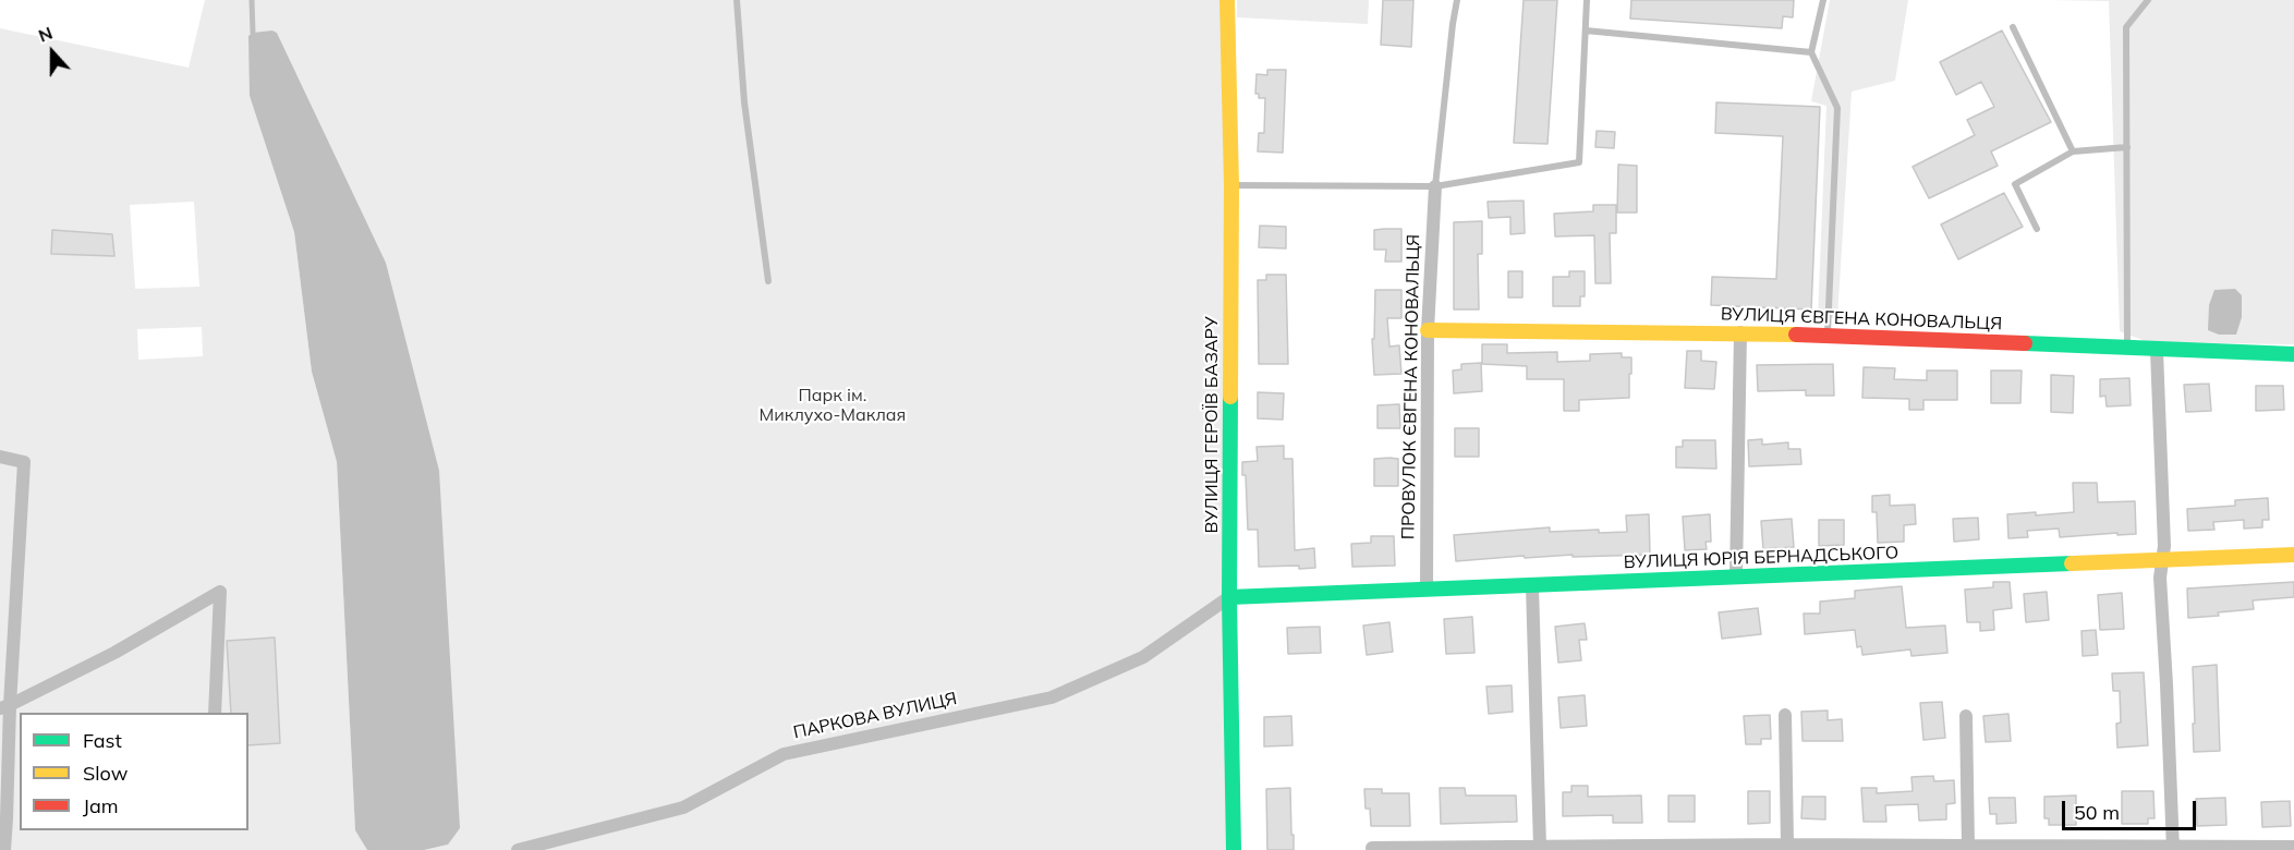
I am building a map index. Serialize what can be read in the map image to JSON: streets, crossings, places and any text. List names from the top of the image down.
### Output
{
  "streets": {
    "street": [
      "ВУЛИЦЯ ЄВГЕНА КОНОВАЛЬЦЯ",
      "ПРОВУЛОК ЄВГЕНА КОНОВАЛЬЦЯ",
      "ВУЛИЦЯ ГЕРОЇВ БАЗАРУ",
      "ВУЛИЦЯ ЮРІЯ БЕРНАДСЬКОГО",
      "ПАРКОВА ВУЛИЦЯ"
    ]
  },
  "crossings": [
    ["ВУЛИЦЯ ЄВГЕНА КОНОВАЛЬЦЯ", "ПРОВУЛОК ЄВГЕНА КОНОВАЛЬЦЯ"],
    ["ПРОВУЛОК ЄВГЕНА КОНОВАЛЬЦЯ", "ВУЛИЦЯ ЮРІЯ БЕРНАДСЬКОГО"],
    ["ВУЛИЦЯ ГЕРОЇВ БАЗАРУ", "ВУЛИЦЯ ЮРІЯ БЕРНАДСЬКОГО"],
    ["ВУЛИЦЯ ГЕРОЇВ БАЗАРУ", "ПАРКОВА ВУЛИЦЯ"],
    ["ВУЛИЦЯ ЮРІЯ БЕРНАДСЬКОГО", "ПАРКОВА ВУЛИЦЯ"]
  ],
  "parks": ["Парк ім. Миклухо-Маклая"],
  "legend": ["Fast", "Slow", "Jam"],
  "scale_bar": "50 m",
  "north": "top"
}
